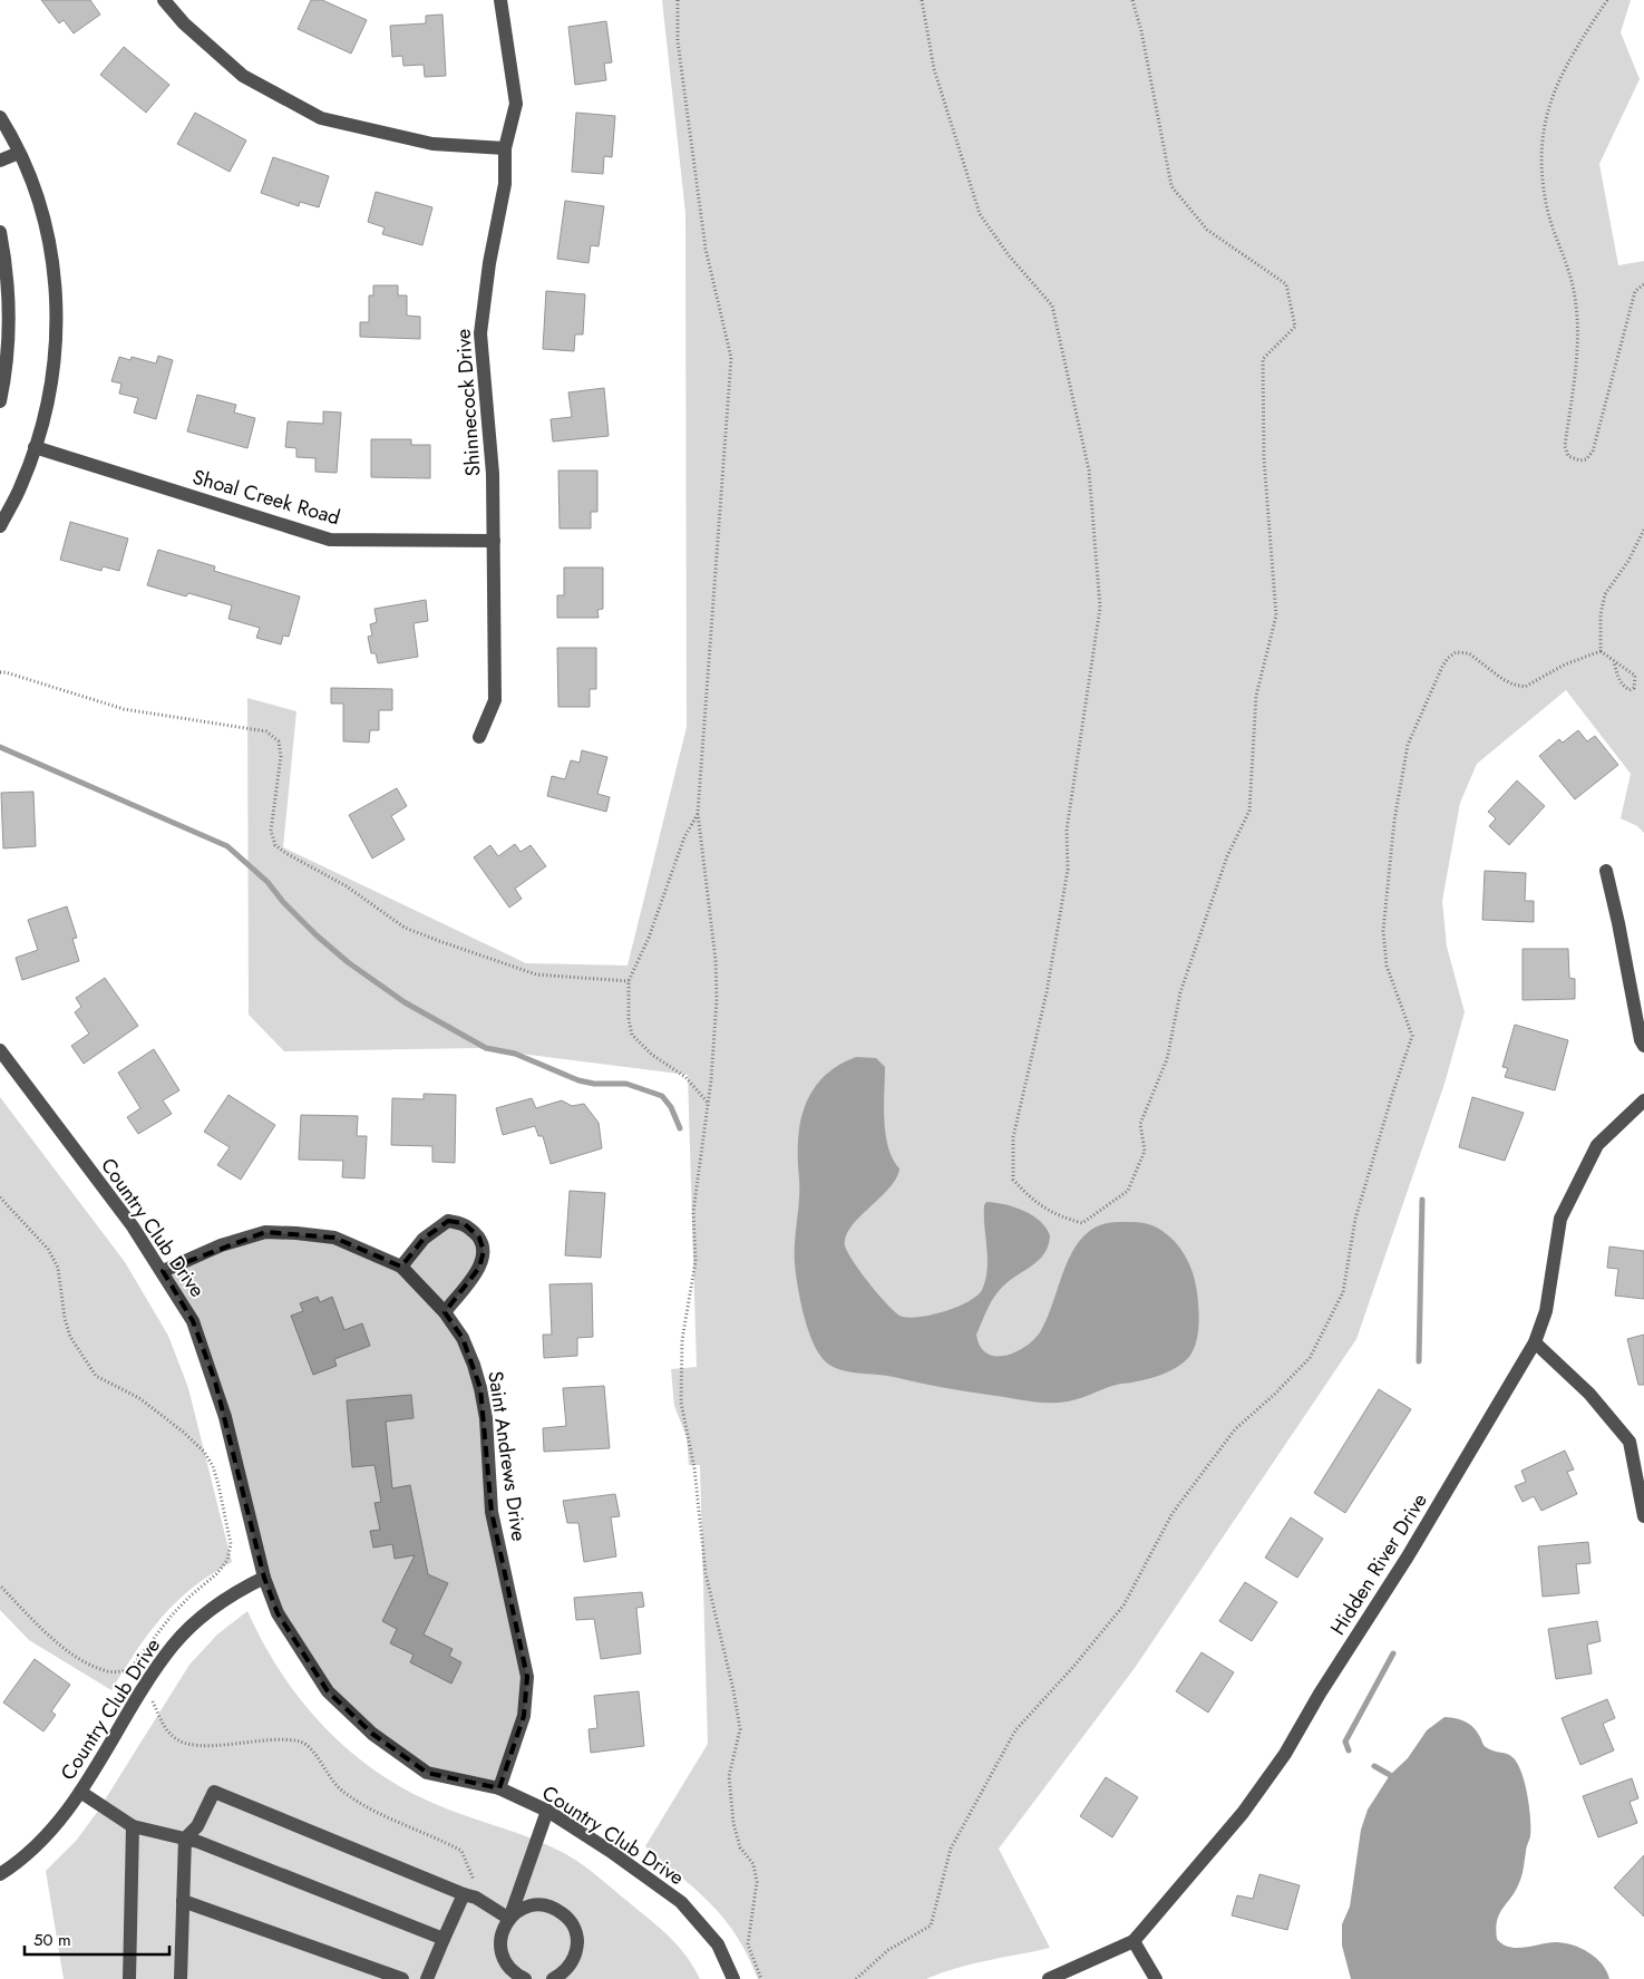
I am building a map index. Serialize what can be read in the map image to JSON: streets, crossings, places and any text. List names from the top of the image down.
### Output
{
  "streets": {
    "street": [
      "Shinnecock Drive",
      "Shoal Creek Road",
      "Country Club Drive",
      "Saint Andrews Drive",
      "Hidden River Drive"
    ]
  },
  "crossings": [
    ["Shinnecock Drive", "Shoal Creek Road"],
    ["Country Club Drive", "Saint Andrews Drive"]
  ],
  "scale_bar": "50 m"
}
